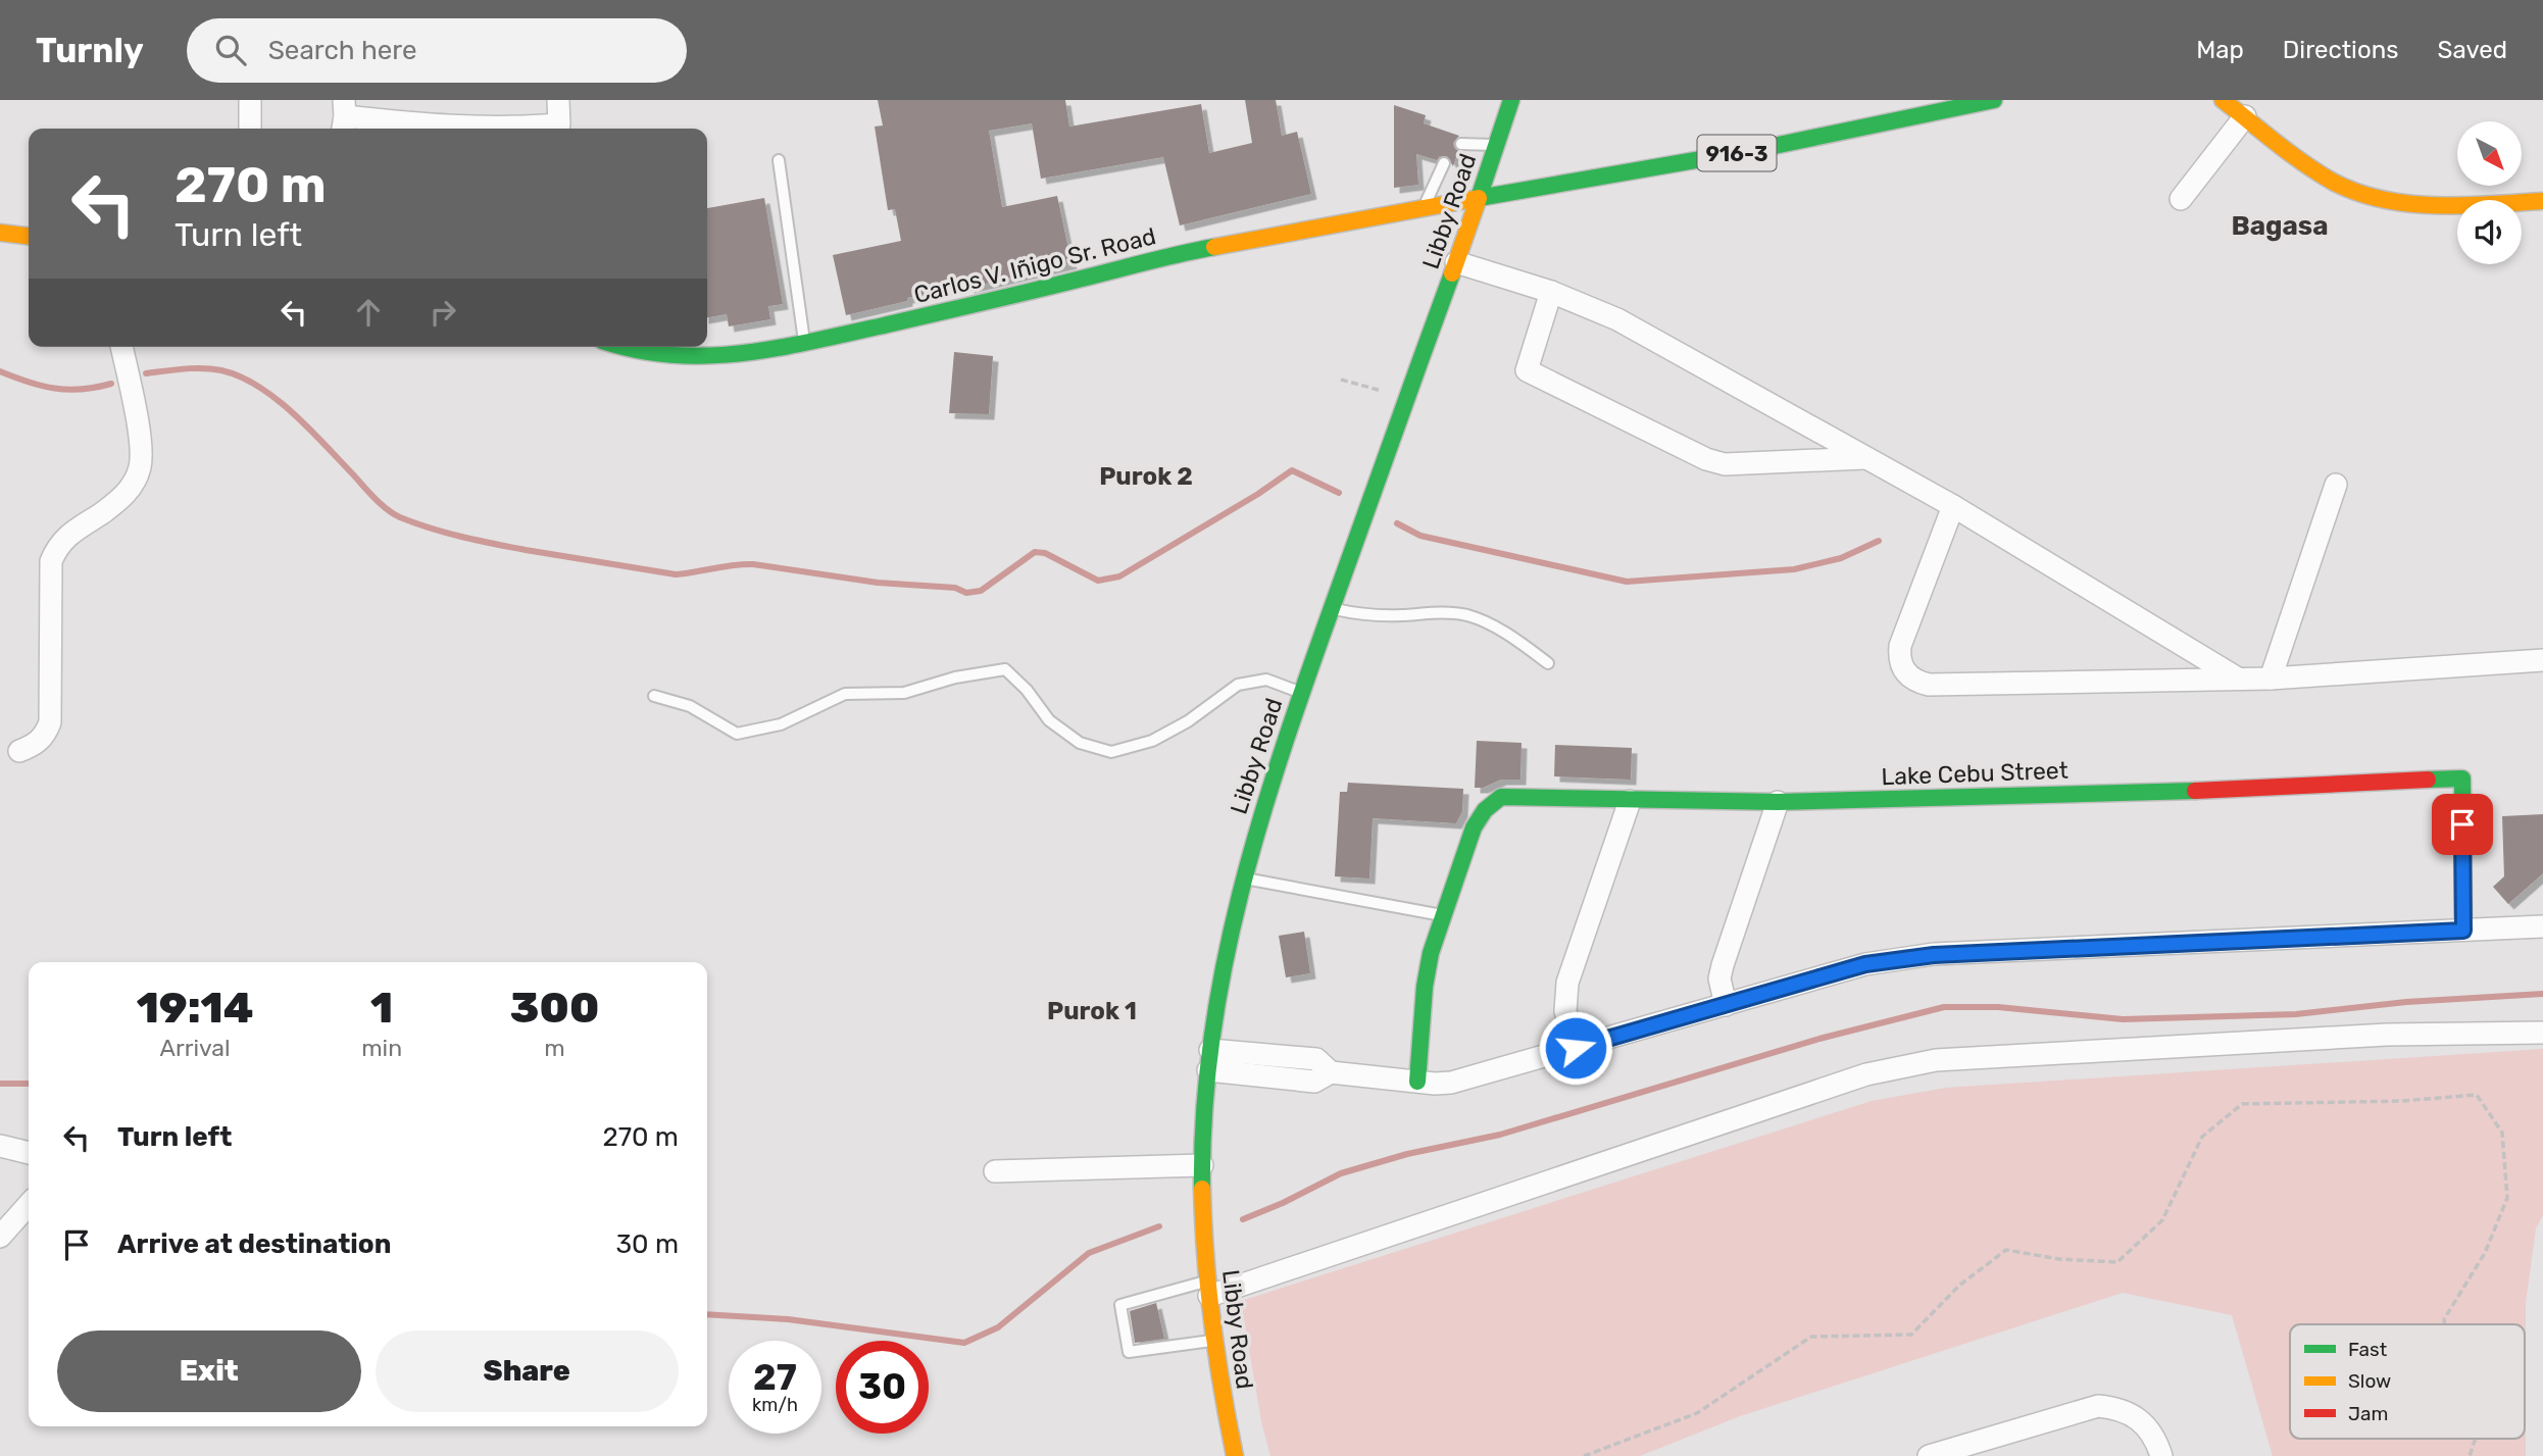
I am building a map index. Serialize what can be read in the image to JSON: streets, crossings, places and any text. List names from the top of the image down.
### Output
{
  "streets": {
    "main road": [
      "916-3",
      "Libby Road",
      "Carlos V. Iñigo Sr. Road",
      "Lake Cebu Street"
    ]
  },
  "crossings": [
    ["916-3", "Libby Road"],
    ["916-3", "Carlos V. Iñigo Sr. Road"],
    ["Libby Road", "Carlos V. Iñigo Sr. Road"]
  ],
  "districts": ["Bagasa", "Purok 2", "Purok 1"],
  "legend": ["Fast", "Slow", "Jam"],
  "north": "bottom right",
  "page": {
    "header": "Turnly",
    "search": "Search here",
    "nav": ["Map", "Directions", "Saved"],
    "turn": ["270 m", "Turn left"],
    "eta": [
      "19:14",
      "Arrival",
      "1",
      "min",
      "300",
      "m"
    ],
    "list": [
      {
        "name": "Turn left",
        "value": "270 m"
      },
      {
        "name": "Arrive at destination",
        "value": "30 m"
      }
    ],
    "buttons": ["Exit", "Share"],
    "speed": "27 km/h",
    "limit": "30"
  }
}
